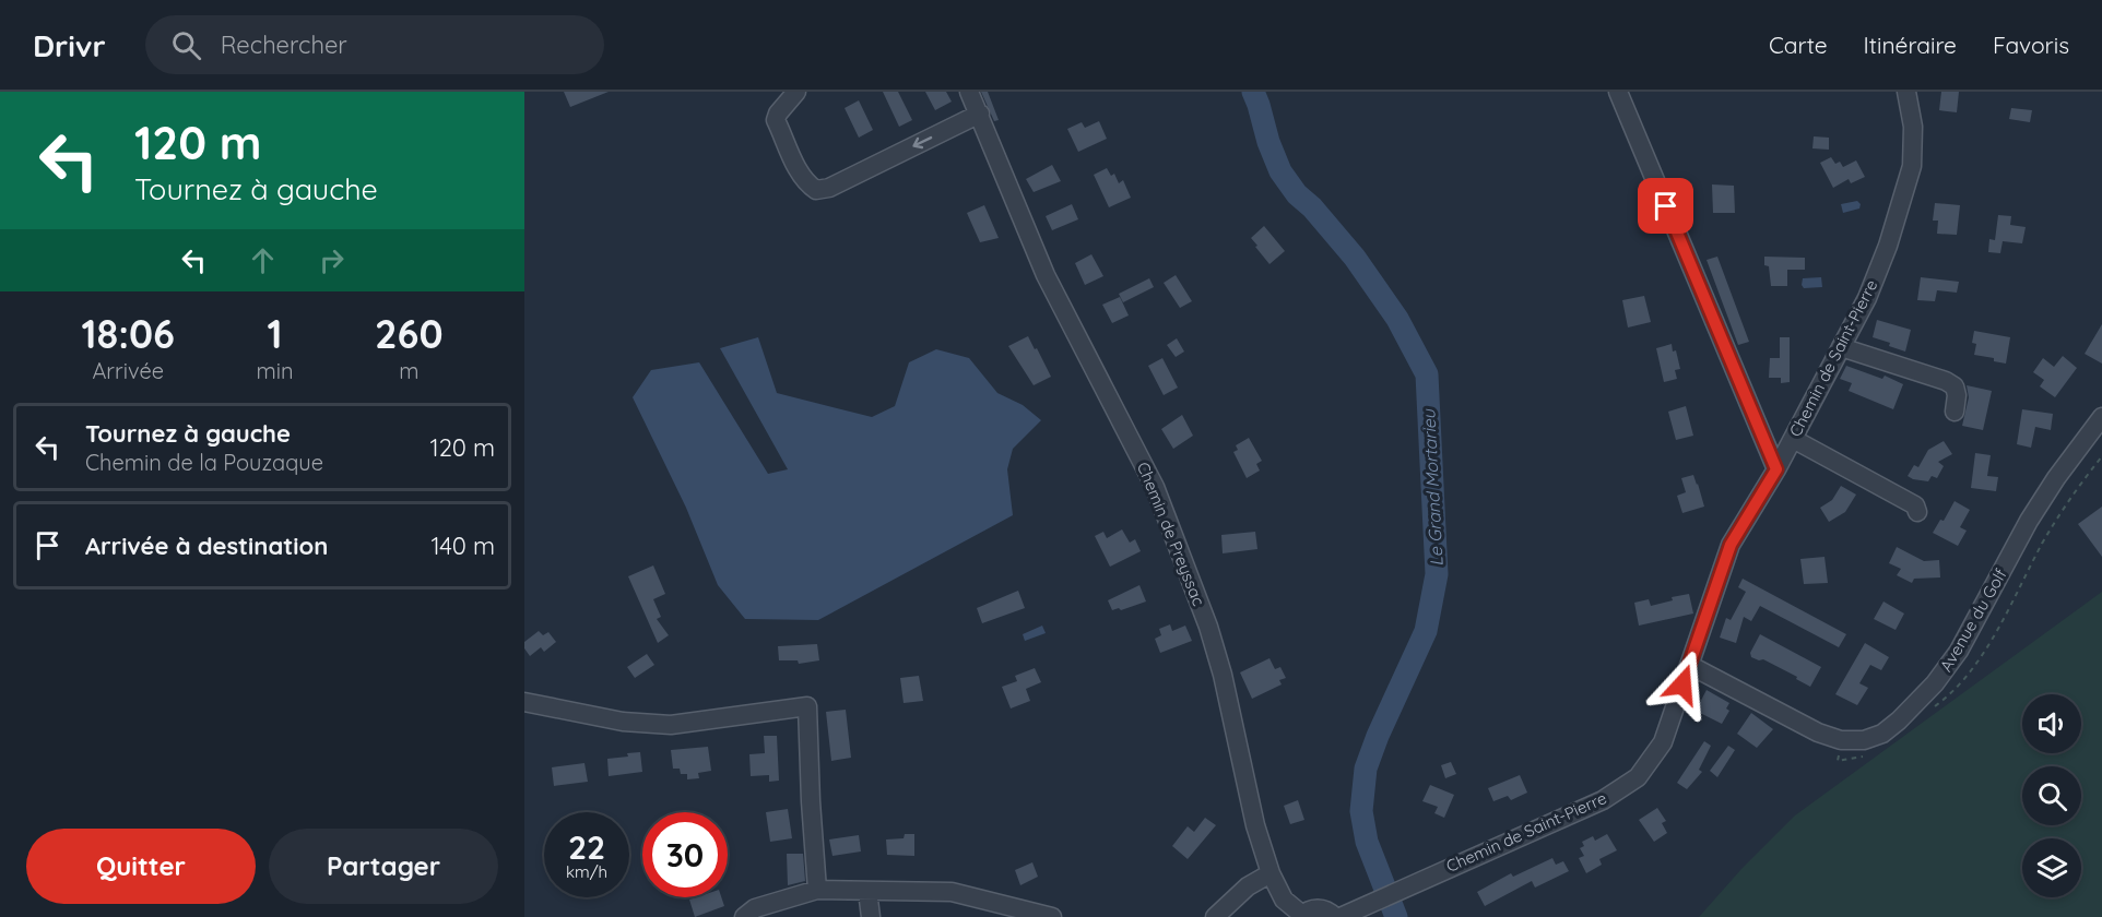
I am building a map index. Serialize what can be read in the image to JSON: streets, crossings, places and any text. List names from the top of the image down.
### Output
{
  "streets": {
    "street": ["Chemin de Saint-Pierre", "Chemin de Preyssac", "Avenue du Golf"]
  },
  "crossings": [
    ["Chemin de Saint-Pierre", "Avenue du Golf"]
  ],
  "water": ["Le Grand Mortarieu"],
  "page": {
    "header": "Drivr",
    "search": "Rechercher",
    "nav": ["Carte", "Itinéraire", "Favoris"],
    "turn": ["120 m", "Tournez à gauche"],
    "eta": [
      "18:06",
      "Arrivée",
      "1",
      "min",
      "260",
      "m"
    ],
    "list": [
      {
        "name": "Tournez à gauche",
        "note": "Chemin de la Pouzaque",
        "value": "120 m"
      },
      {
        "name": "Arrivée à destination",
        "value": "140 m"
      }
    ],
    "speed": "22 km/h",
    "limit": "30",
    "buttons": ["Quitter", "Partager"]
  }
}
